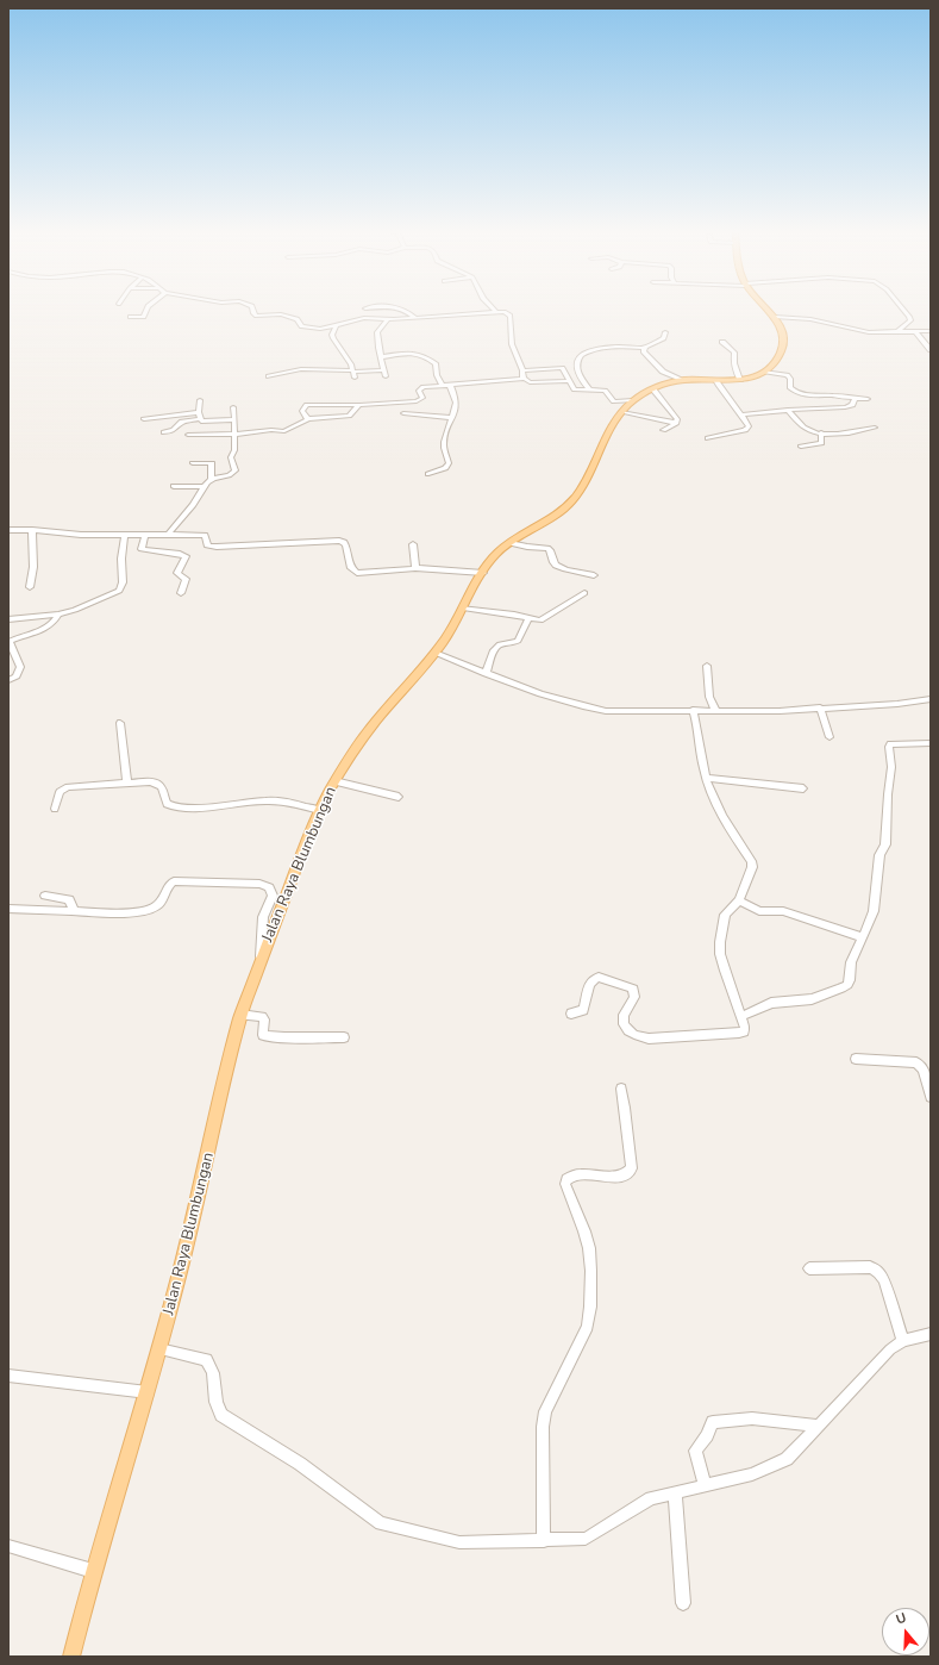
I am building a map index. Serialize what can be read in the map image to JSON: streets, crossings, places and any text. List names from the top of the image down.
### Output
{
  "streets": {
    "main road": ["Jalan Raya Blumbungan"]
  },
  "north": "top"
}
